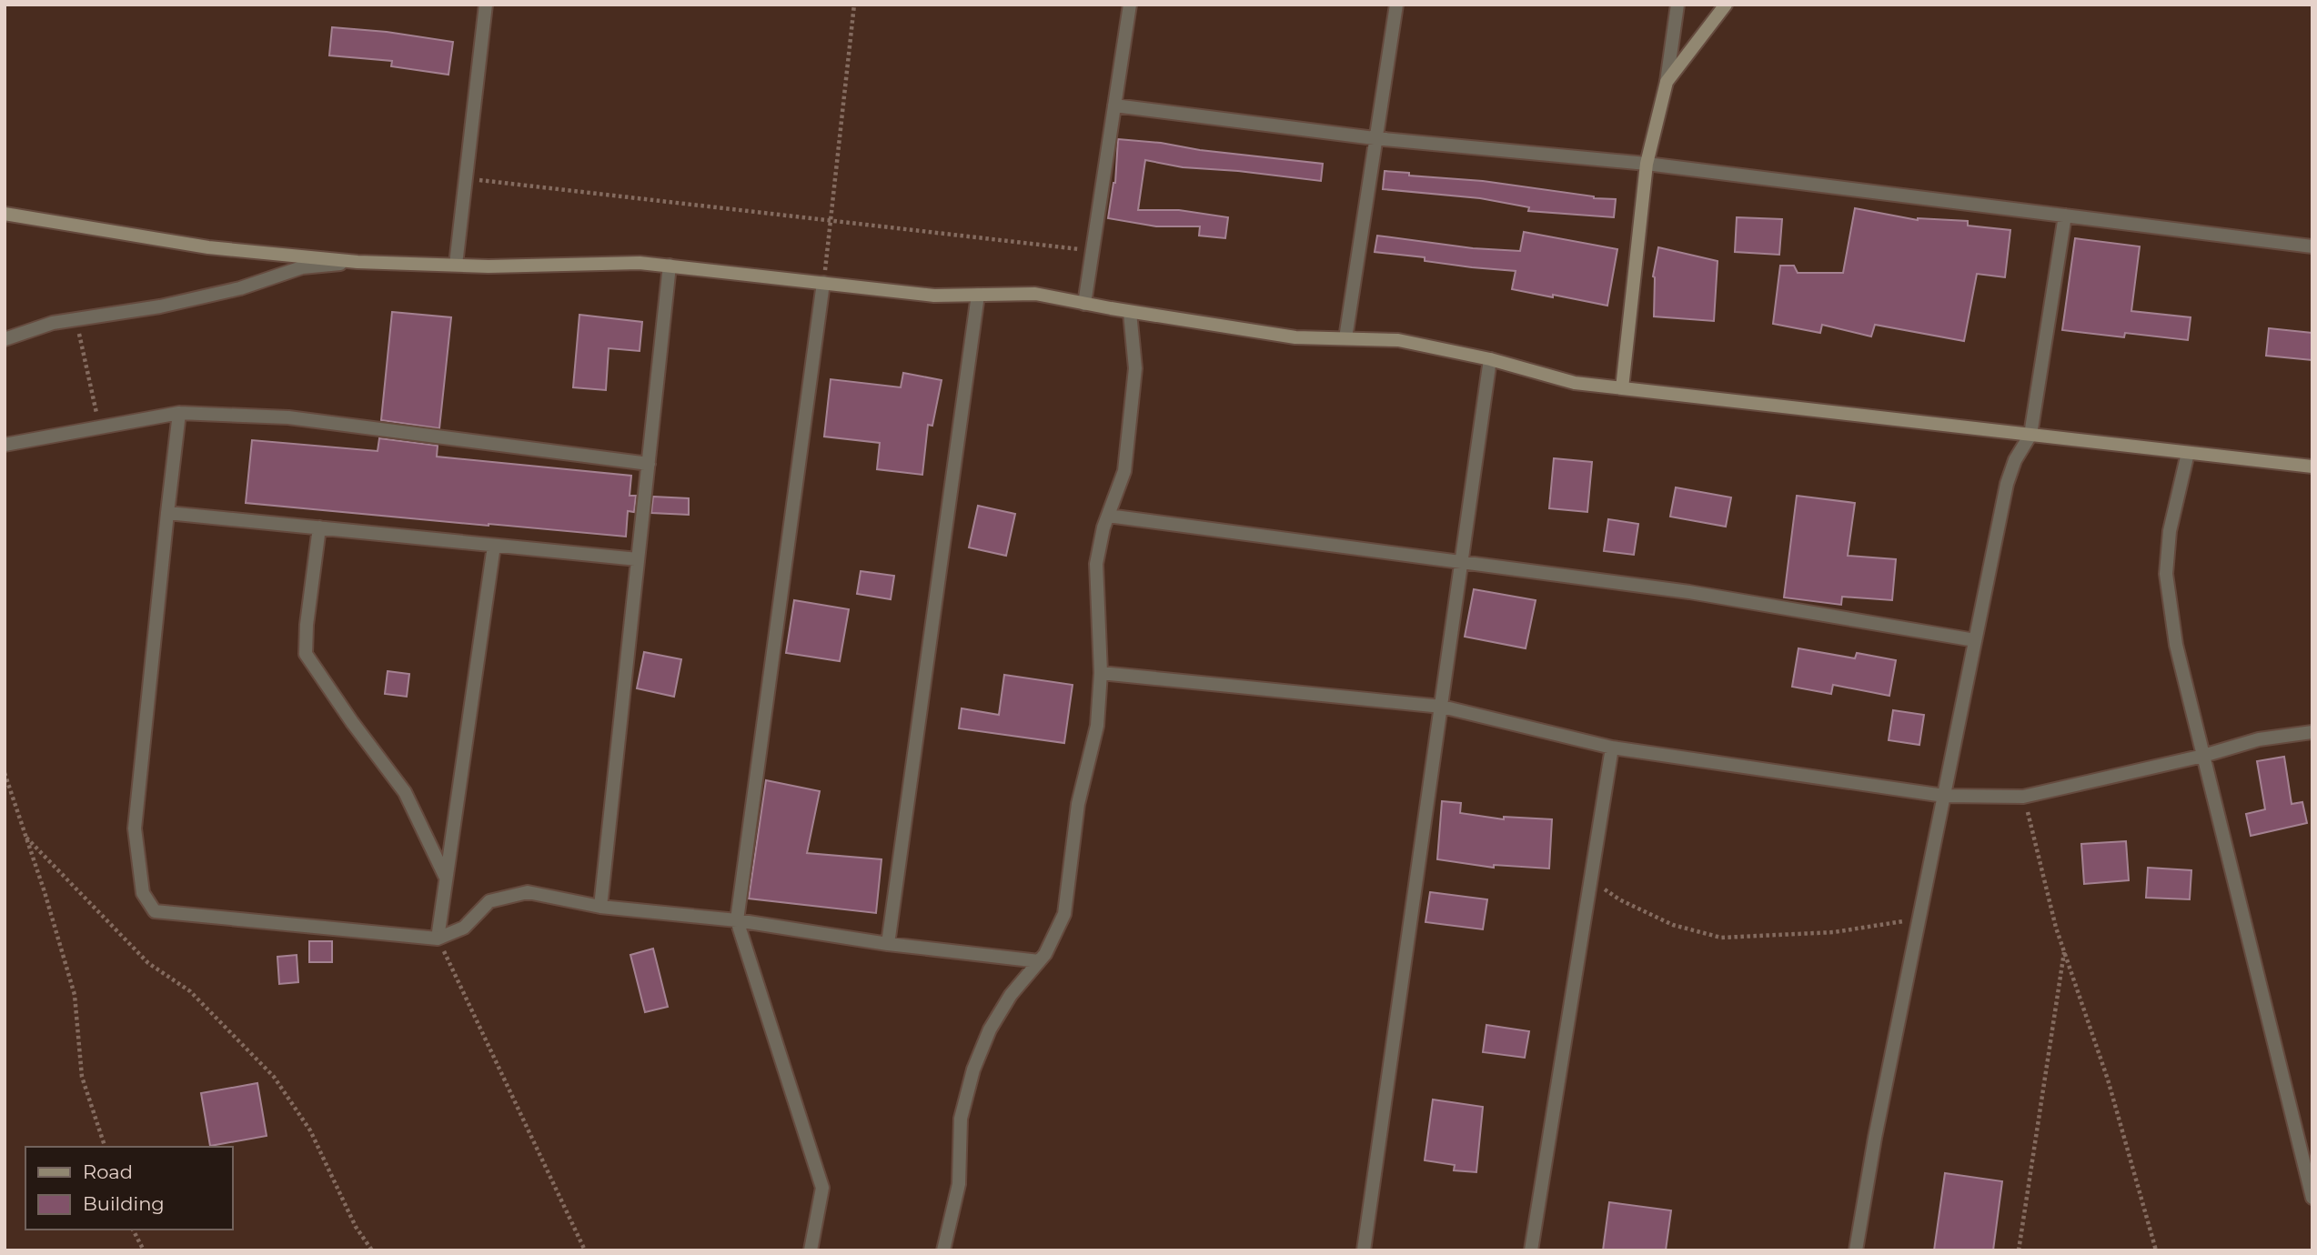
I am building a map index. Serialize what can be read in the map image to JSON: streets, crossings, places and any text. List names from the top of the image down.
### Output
{
  "legend": ["Road", "Building"]
}
